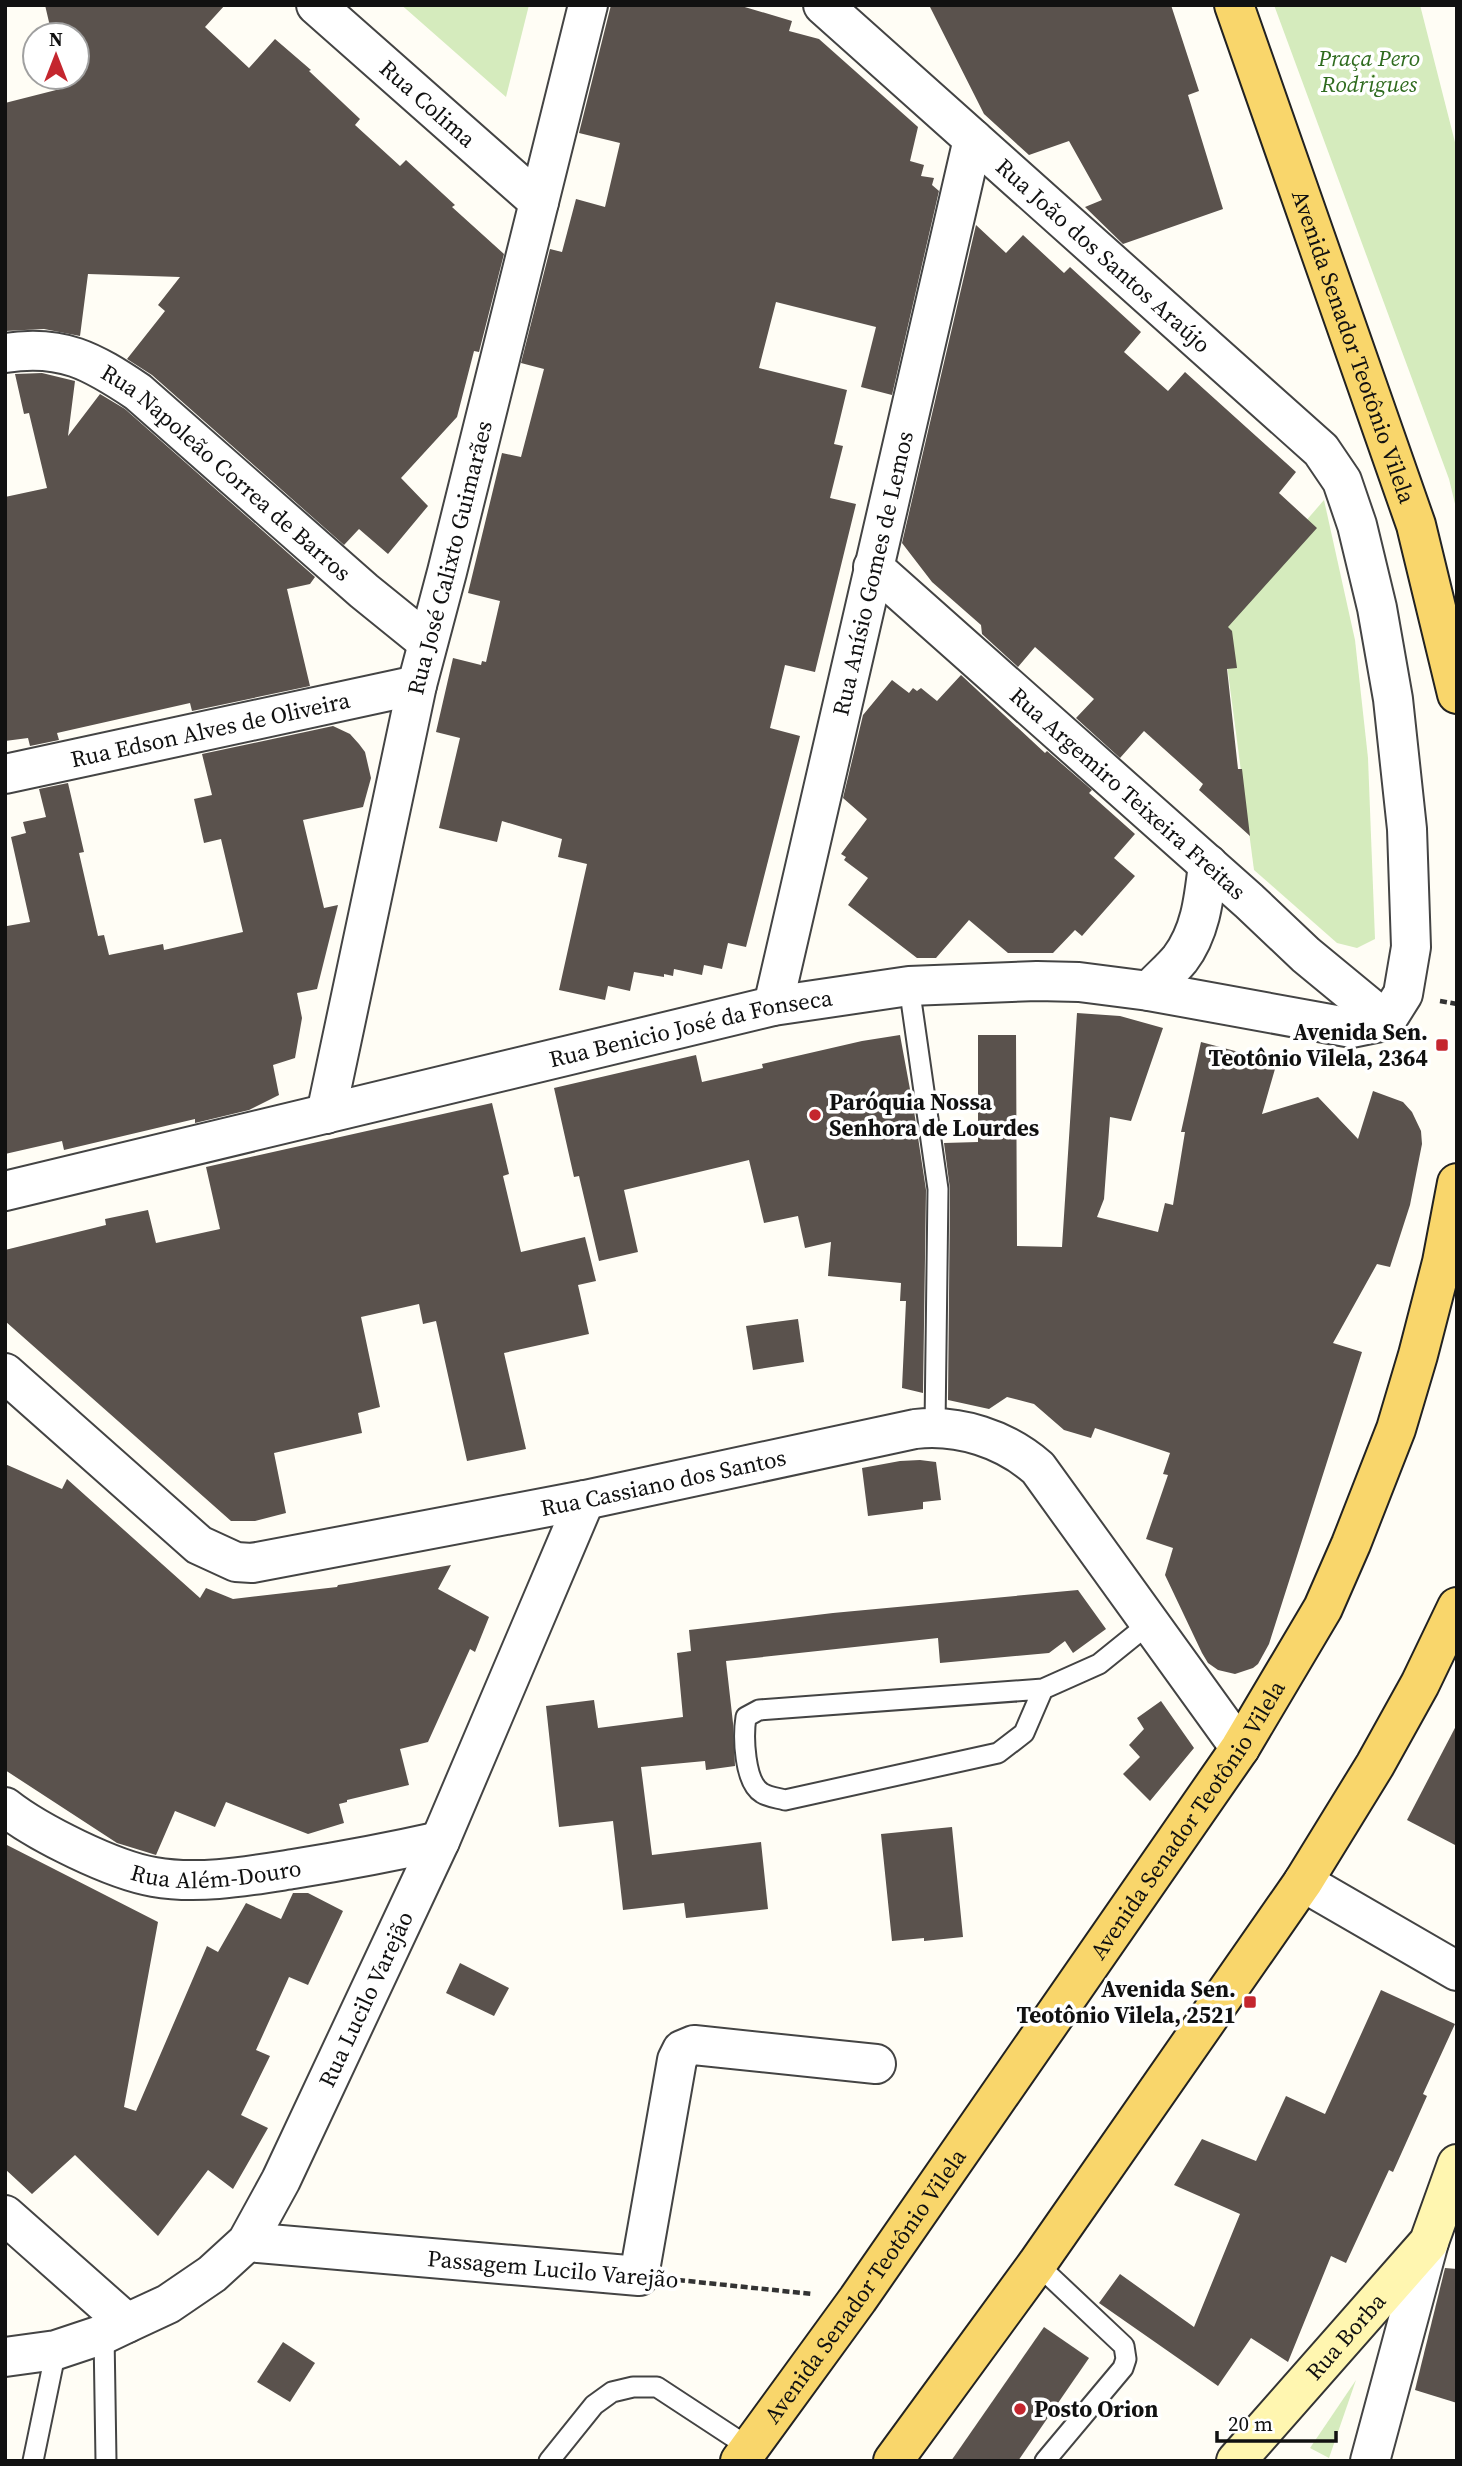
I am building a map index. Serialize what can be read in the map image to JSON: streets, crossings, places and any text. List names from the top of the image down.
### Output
{
  "streets": {
    "main road": ["Avenida Senador Teotônio Vilela"],
    "street": [
      "Rua Colima",
      "Rua João dos Santos Araújo",
      "Rua Napoleão Correa de Barros",
      "Rua José Calixto Guimarães",
      "Rua Anísio Gomes de Lemos",
      "Rua Edson Alves de Oliveira",
      "Rua Argemiro Teixeira Freitas",
      "Rua Benicio José da Fonseca",
      "Rua Cassiano dos Santos",
      "Rua Além-Douro",
      "Rua Lucilo Varejão",
      "Passagem Lucilo Varejão",
      "Rua Borba"
    ]
  },
  "crossings": [
    ["Rua Colima", "Rua José Calixto Guimarães"],
    ["Rua João dos Santos Araújo", "Rua Anísio Gomes de Lemos"],
    ["Rua João dos Santos Araújo", "Rua Argemiro Teixeira Freitas"],
    ["Rua João dos Santos Araújo", "Rua Benicio José da Fonseca"],
    ["Avenida Senador Teotônio Vilela", "Rua Cassiano dos Santos"],
    ["Avenida Senador Teotônio Vilela", "Passagem Lucilo Varejão"],
    ["Rua Napoleão Correa de Barros", "Rua José Calixto Guimarães"],
    ["Rua José Calixto Guimarães", "Rua Edson Alves de Oliveira"],
    ["Rua José Calixto Guimarães", "Rua Benicio José da Fonseca"],
    ["Rua Anísio Gomes de Lemos", "Rua Argemiro Teixeira Freitas"],
    ["Rua Anísio Gomes de Lemos", "Rua Benicio José da Fonseca"],
    ["Rua Argemiro Teixeira Freitas", "Rua Benicio José da Fonseca"],
    ["Rua Cassiano dos Santos", "Rua Lucilo Varejão"],
    ["Rua Além-Douro", "Rua Lucilo Varejão"],
    ["Rua Lucilo Varejão", "Passagem Lucilo Varejão"]
  ],
  "parks": ["Praça Pero Rodrigues"],
  "places": {
    "transit": ["Avenida Sen. Teotônio Vilela, 2364", "Avenida Sen. Teotônio Vilela, 2521"],
    "other": ["Paróquia Nossa Senhora de Lourdes", "Posto Orion"]
  },
  "scale_bar": "20 m",
  "north": "top"
}
